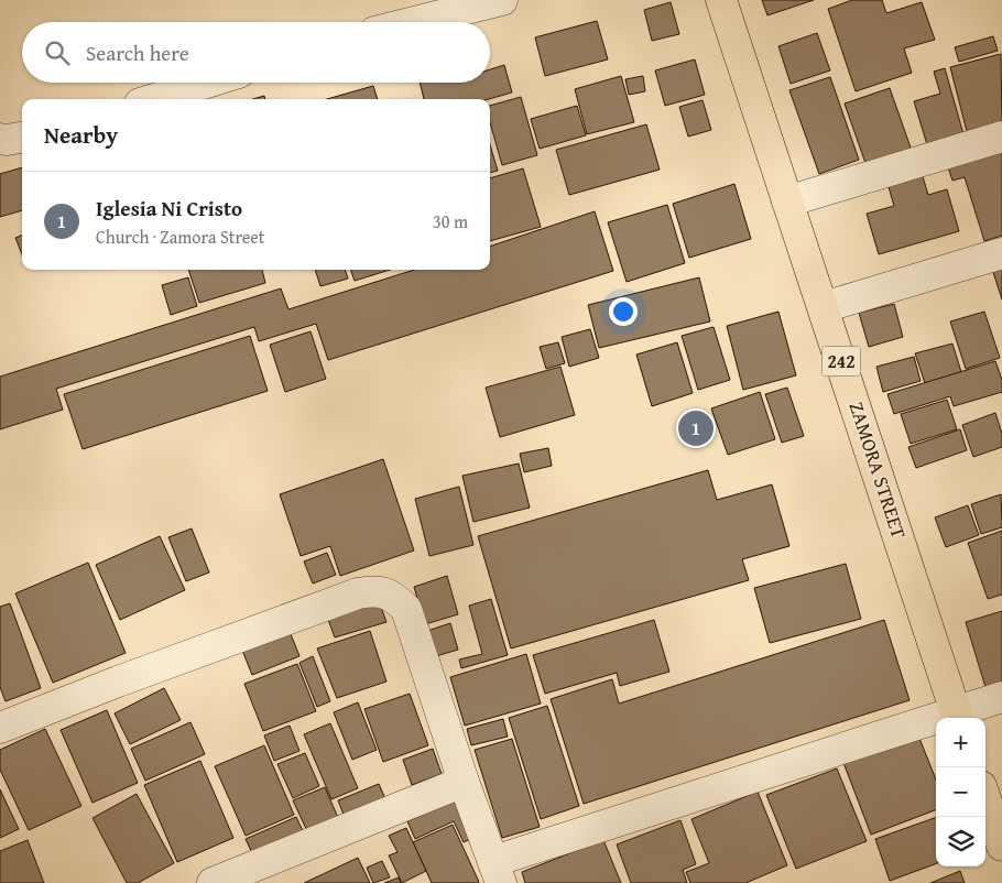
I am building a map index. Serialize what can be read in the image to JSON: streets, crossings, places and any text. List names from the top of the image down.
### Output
{
  "streets": {
    "main road": ["242", "ZAMORA STREET"]
  },
  "page": {
    "search": "Search here",
    "heading": "Nearby",
    "list": [
      {
        "mark": "1",
        "name": "Iglesia Ni Cristo",
        "note": "Church · Zamora Street",
        "value": "30 m"
      }
    ],
    "pins": "1",
    "map_buttons": ["+", "−"]
  }
}
